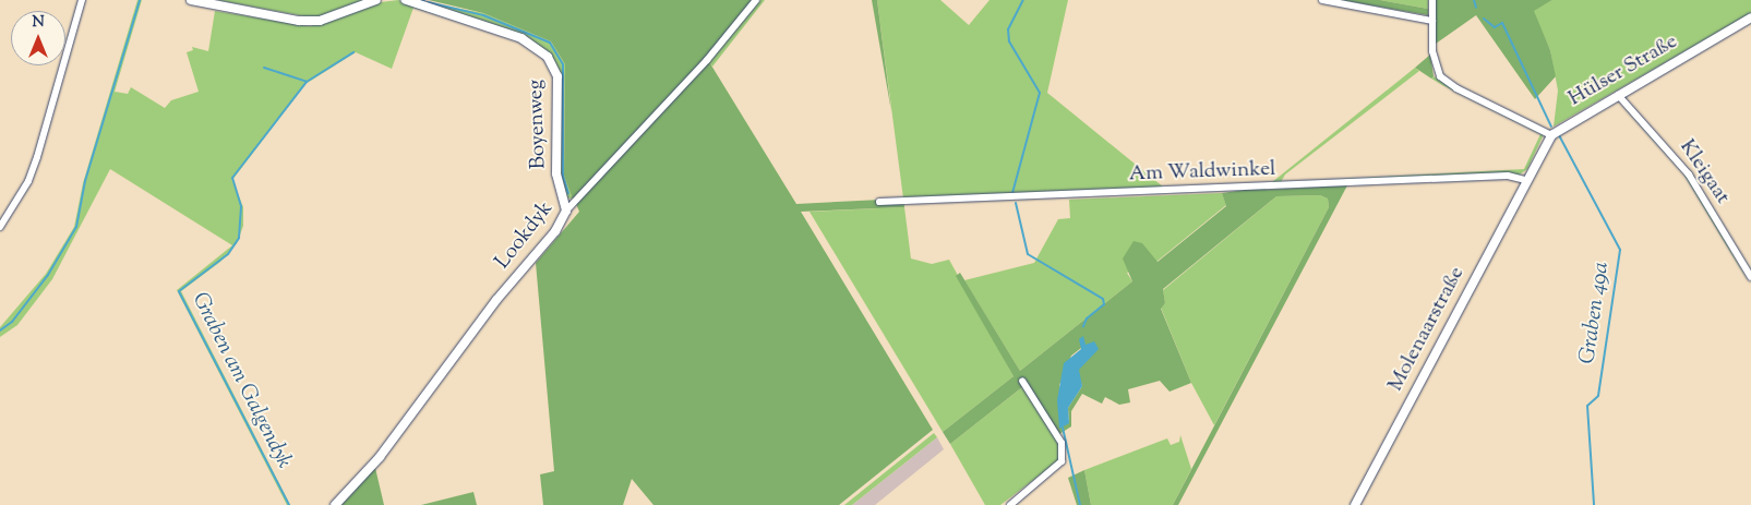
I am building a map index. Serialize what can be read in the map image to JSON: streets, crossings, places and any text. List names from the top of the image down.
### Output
{
  "streets": {
    "street": [
      "Hülser Straße",
      "Boyenweg",
      "Am Waldwinkel",
      "Kleigaat",
      "Lookdyk",
      "Molenaarstraße"
    ]
  },
  "crossings": [
    ["Hülser Straße", "Kleigaat"],
    ["Hülser Straße", "Molenaarstraße"],
    ["Boyenweg", "Lookdyk"],
    ["Am Waldwinkel", "Molenaarstraße"]
  ],
  "water": ["Graben 49a", "Graben am Galgendyk"],
  "north": "top"
}
